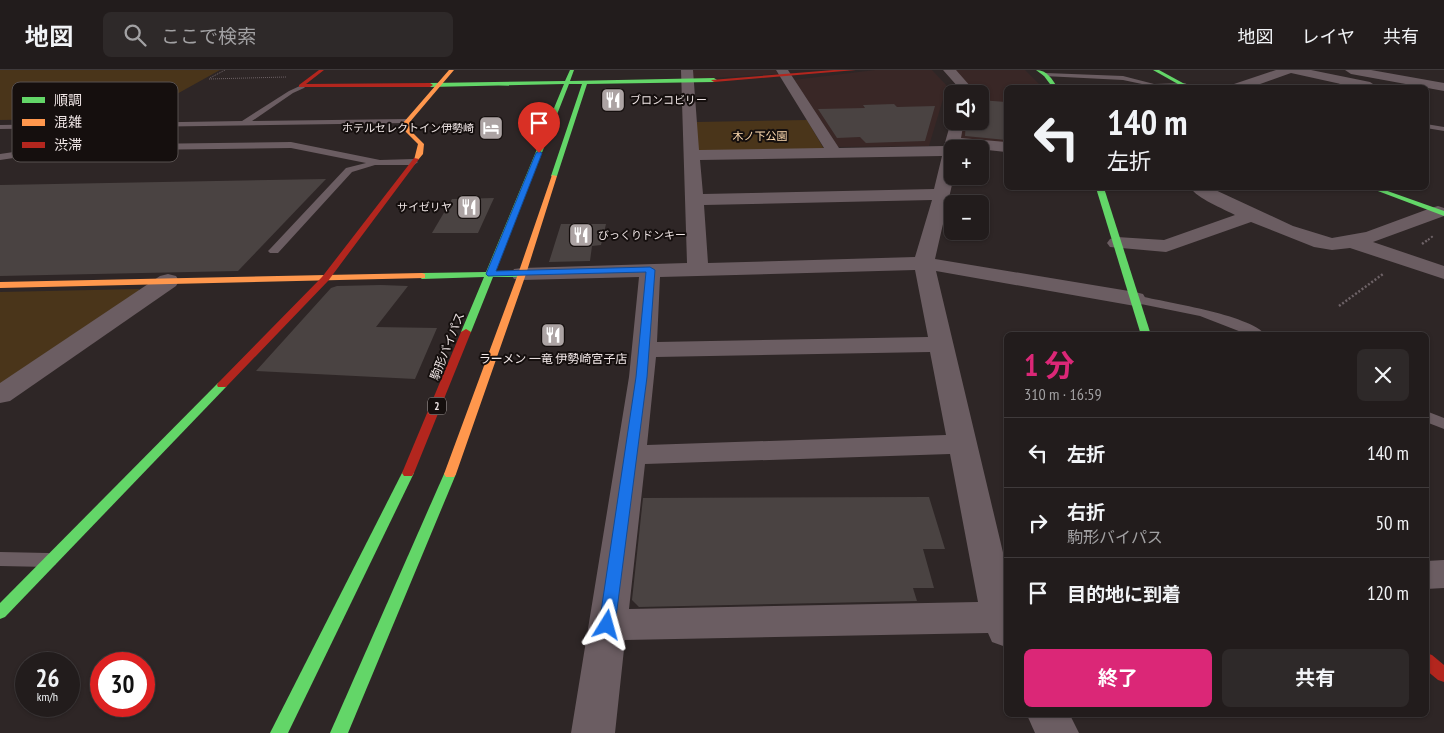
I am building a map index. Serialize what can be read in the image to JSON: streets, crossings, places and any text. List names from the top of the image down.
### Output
{
  "streets": {
    "street": ["駒形バイパス", "2"]
  },
  "parks": ["木ノ下公園"],
  "places": {
    "restaurant": [
      "ブロンコビリー",
      "サイゼリヤ",
      "びっくりドンキー",
      "ラーメン 一竜 伊勢崎宮子店"
    ],
    "hotel": ["ホテルセレクトイン伊勢崎"]
  },
  "legend": ["順調", "混雑", "渋滞"],
  "page": {
    "header": "地図",
    "search": "ここで検索",
    "nav": ["地図", "レイヤ", "共有"],
    "map_buttons": ["+", "−"],
    "turn": ["140 m", "左折"],
    "heading": ["1 分", "310 m · 16:59"],
    "list": [
      {
        "name": "左折",
        "value": "140 m"
      },
      {
        "name": "右折",
        "note": "駒形バイパス",
        "value": "50 m"
      },
      {
        "name": "目的地に到着",
        "value": "120 m"
      }
    ],
    "buttons": ["終了", "共有"],
    "speed": "26 km/h",
    "limit": "30"
  }
}
